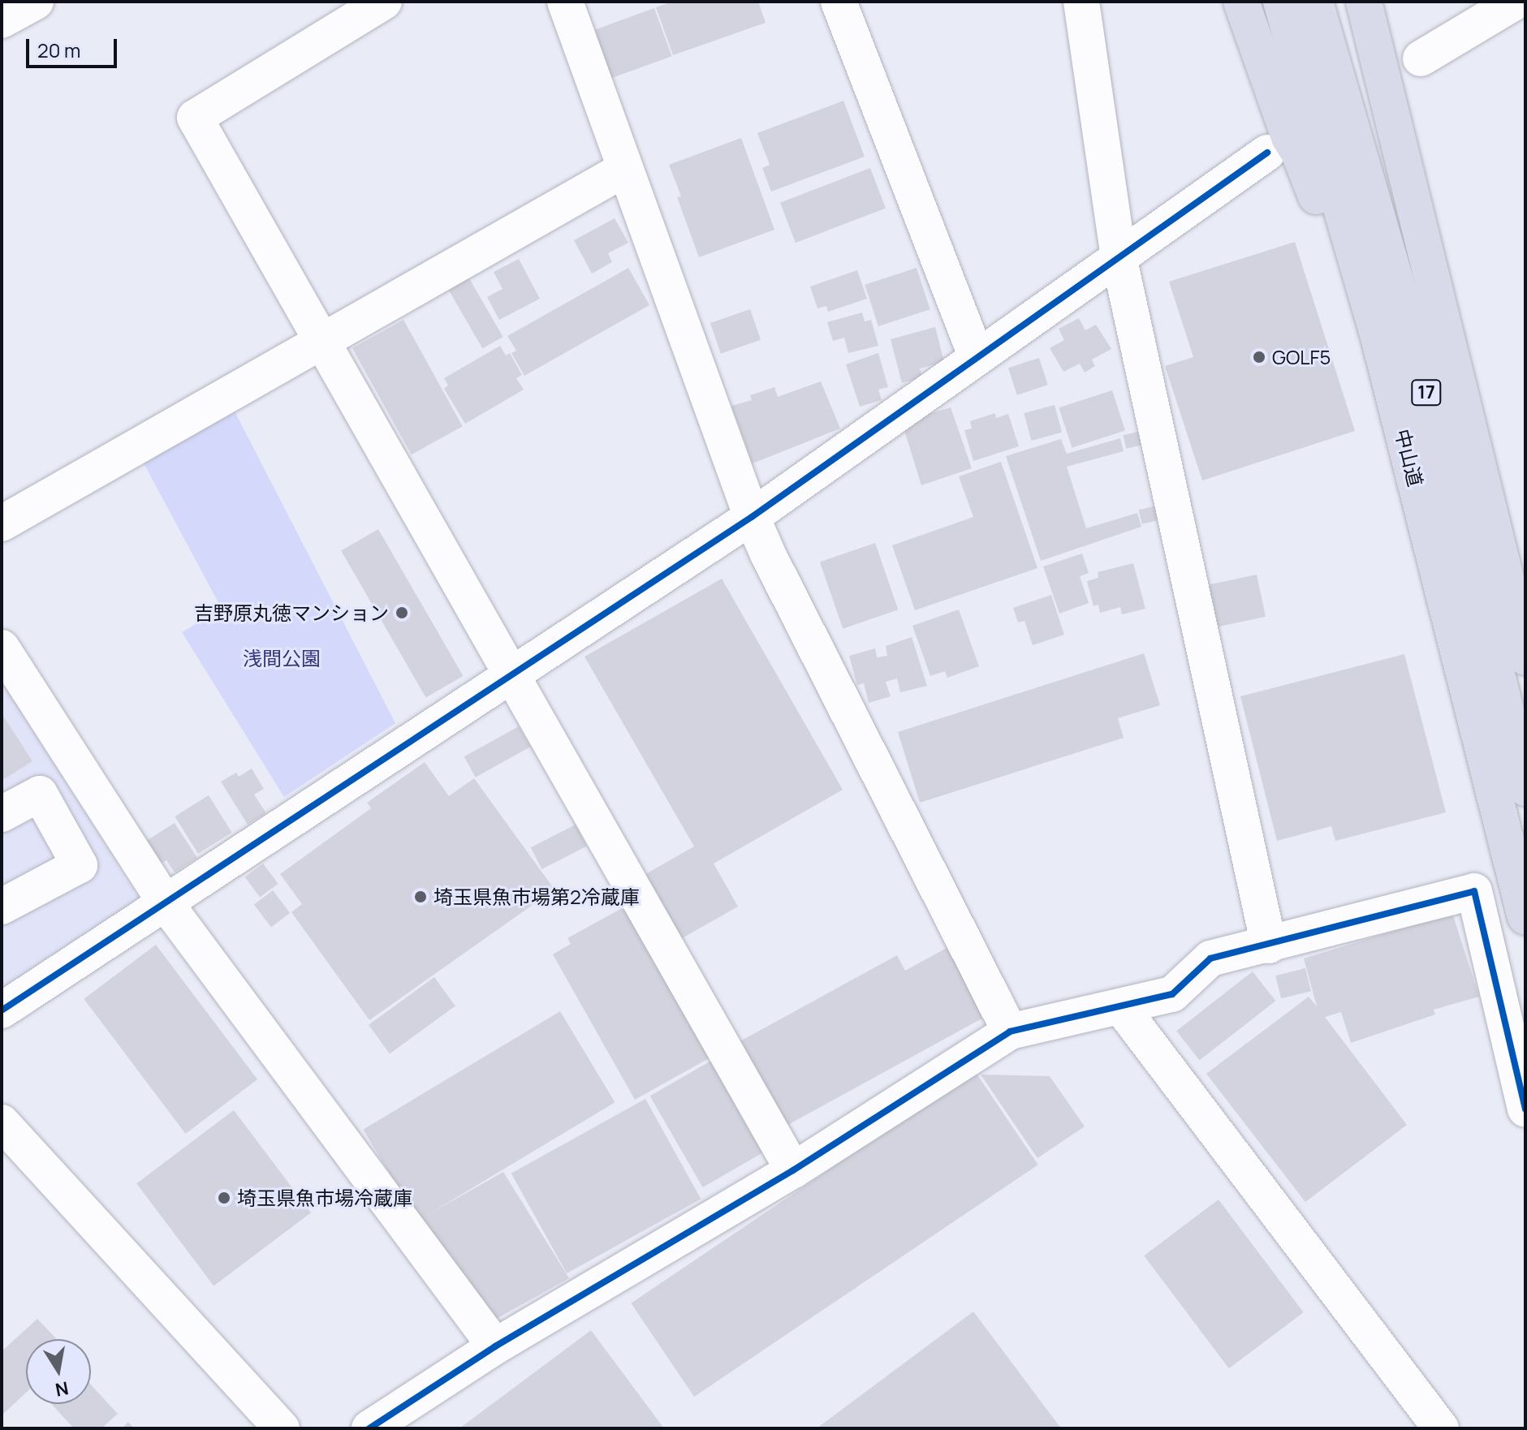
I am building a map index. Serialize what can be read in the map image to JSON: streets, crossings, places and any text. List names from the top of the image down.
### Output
{
  "streets": {
    "highway": ["17", "中山道"]
  },
  "parks": ["浅間公園"],
  "places": [
    "GOLF5",
    "吉野原丸徳マンション",
    "埼玉県魚市場第2冷蔵庫",
    "埼玉県魚市場冷蔵庫"
  ],
  "scale_bar": "20 m",
  "north": "bottom"
}
